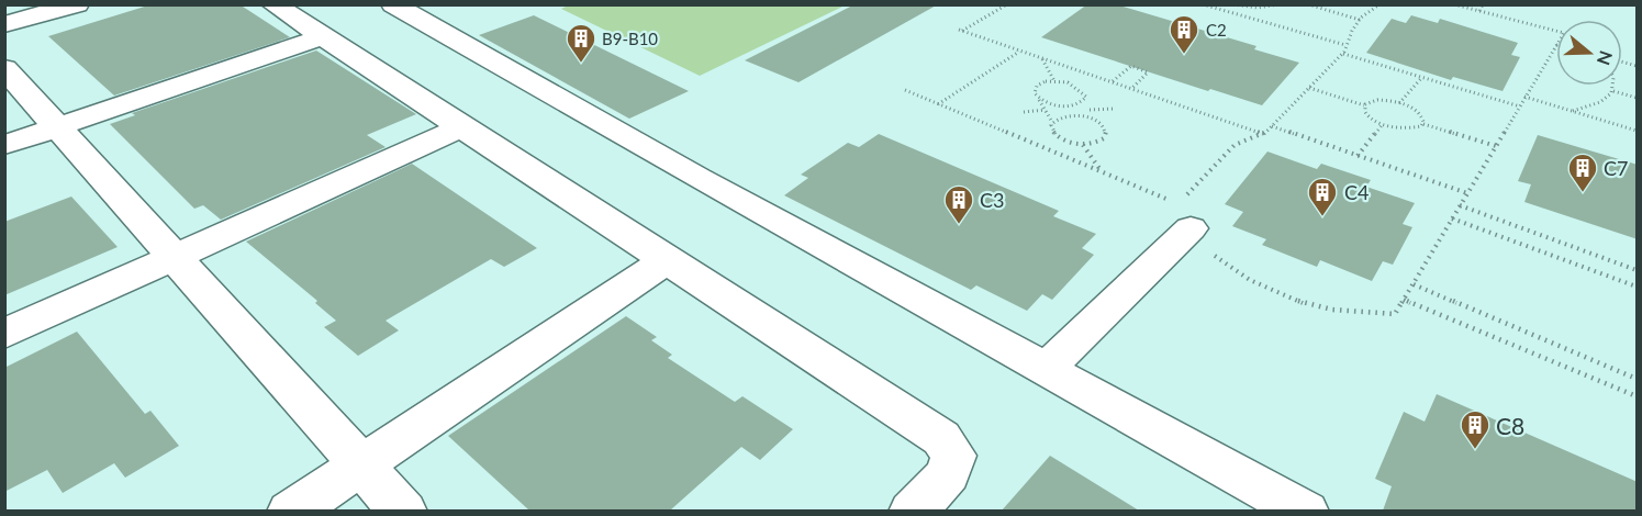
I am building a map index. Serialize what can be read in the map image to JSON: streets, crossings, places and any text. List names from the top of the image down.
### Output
{
  "places": {
    "building": [
      "C2",
      "B9-B10",
      "C7",
      "C4",
      "C3",
      "C8"
    ]
  },
  "north": "right"
}
